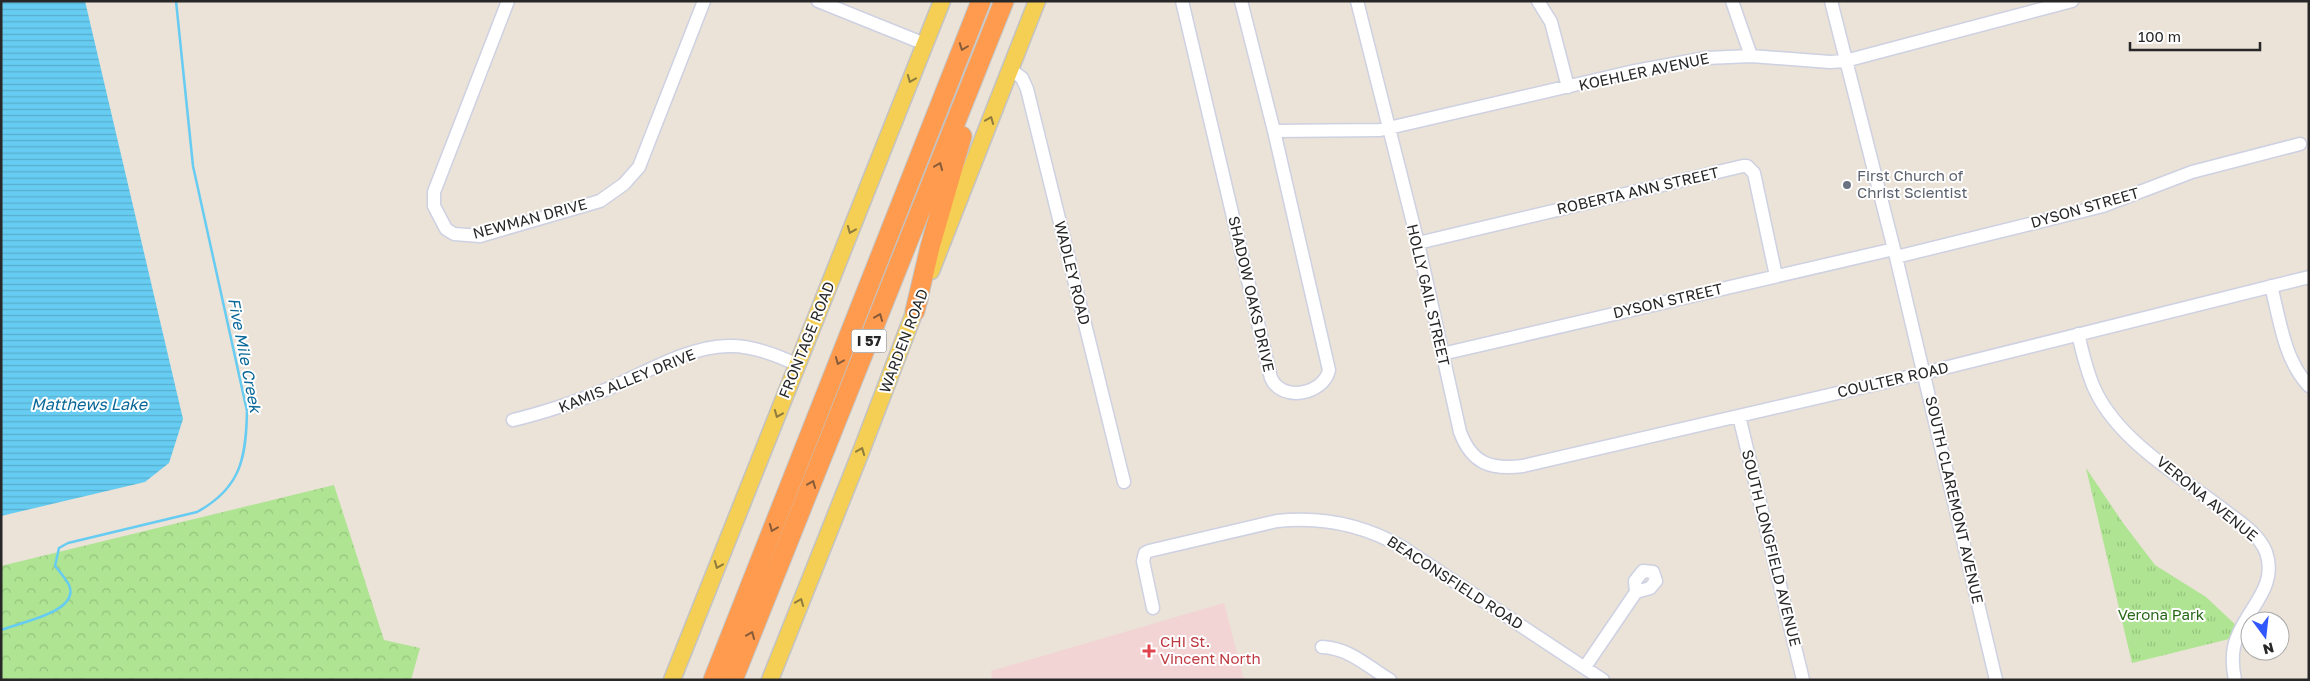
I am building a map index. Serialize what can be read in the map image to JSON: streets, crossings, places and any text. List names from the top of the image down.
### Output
{
  "streets": {
    "highway": ["I 57"],
    "main road": ["FRONTAGE ROAD", "WARDEN ROAD"],
    "street": [
      "KOEHLER AVENUE",
      "ROBERTA ANN STREET",
      "DYSON STREET",
      "NEWMAN DRIVE",
      "WADLEY ROAD",
      "SHADOW OAKS DRIVE",
      "HOLLY GAIL STREET",
      "COULTER ROAD",
      "KAMIS ALLEY DRIVE",
      "VERONA AVENUE",
      "SOUTH CLAREMONT AVENUE",
      "SOUTH LONGFIELD AVENUE",
      "BEACONSFIELD ROAD"
    ]
  },
  "crossings": [
    ["KOEHLER AVENUE", "SHADOW OAKS DRIVE"],
    ["KOEHLER AVENUE", "HOLLY GAIL STREET"],
    ["KOEHLER AVENUE", "SOUTH CLAREMONT AVENUE"],
    ["ROBERTA ANN STREET", "DYSON STREET"],
    ["ROBERTA ANN STREET", "HOLLY GAIL STREET"],
    ["DYSON STREET", "HOLLY GAIL STREET"],
    ["DYSON STREET", "SOUTH CLAREMONT AVENUE"],
    ["WADLEY ROAD", "WARDEN ROAD"],
    ["HOLLY GAIL STREET", "COULTER ROAD"],
    ["FRONTAGE ROAD", "KAMIS ALLEY DRIVE"],
    ["COULTER ROAD", "VERONA AVENUE"],
    ["COULTER ROAD", "SOUTH CLAREMONT AVENUE"],
    ["COULTER ROAD", "SOUTH LONGFIELD AVENUE"]
  ],
  "one_way": ["FRONTAGE ROAD", "WARDEN ROAD"],
  "water": ["Five Mile Creek", "Matthews Lake"],
  "parks": ["Verona Park"],
  "places": {
    "other": ["First Church of Christ Scientist"],
    "health": ["CHI St. Vincent North"]
  },
  "scale_bar": "100 m",
  "north": "bottom"
}
